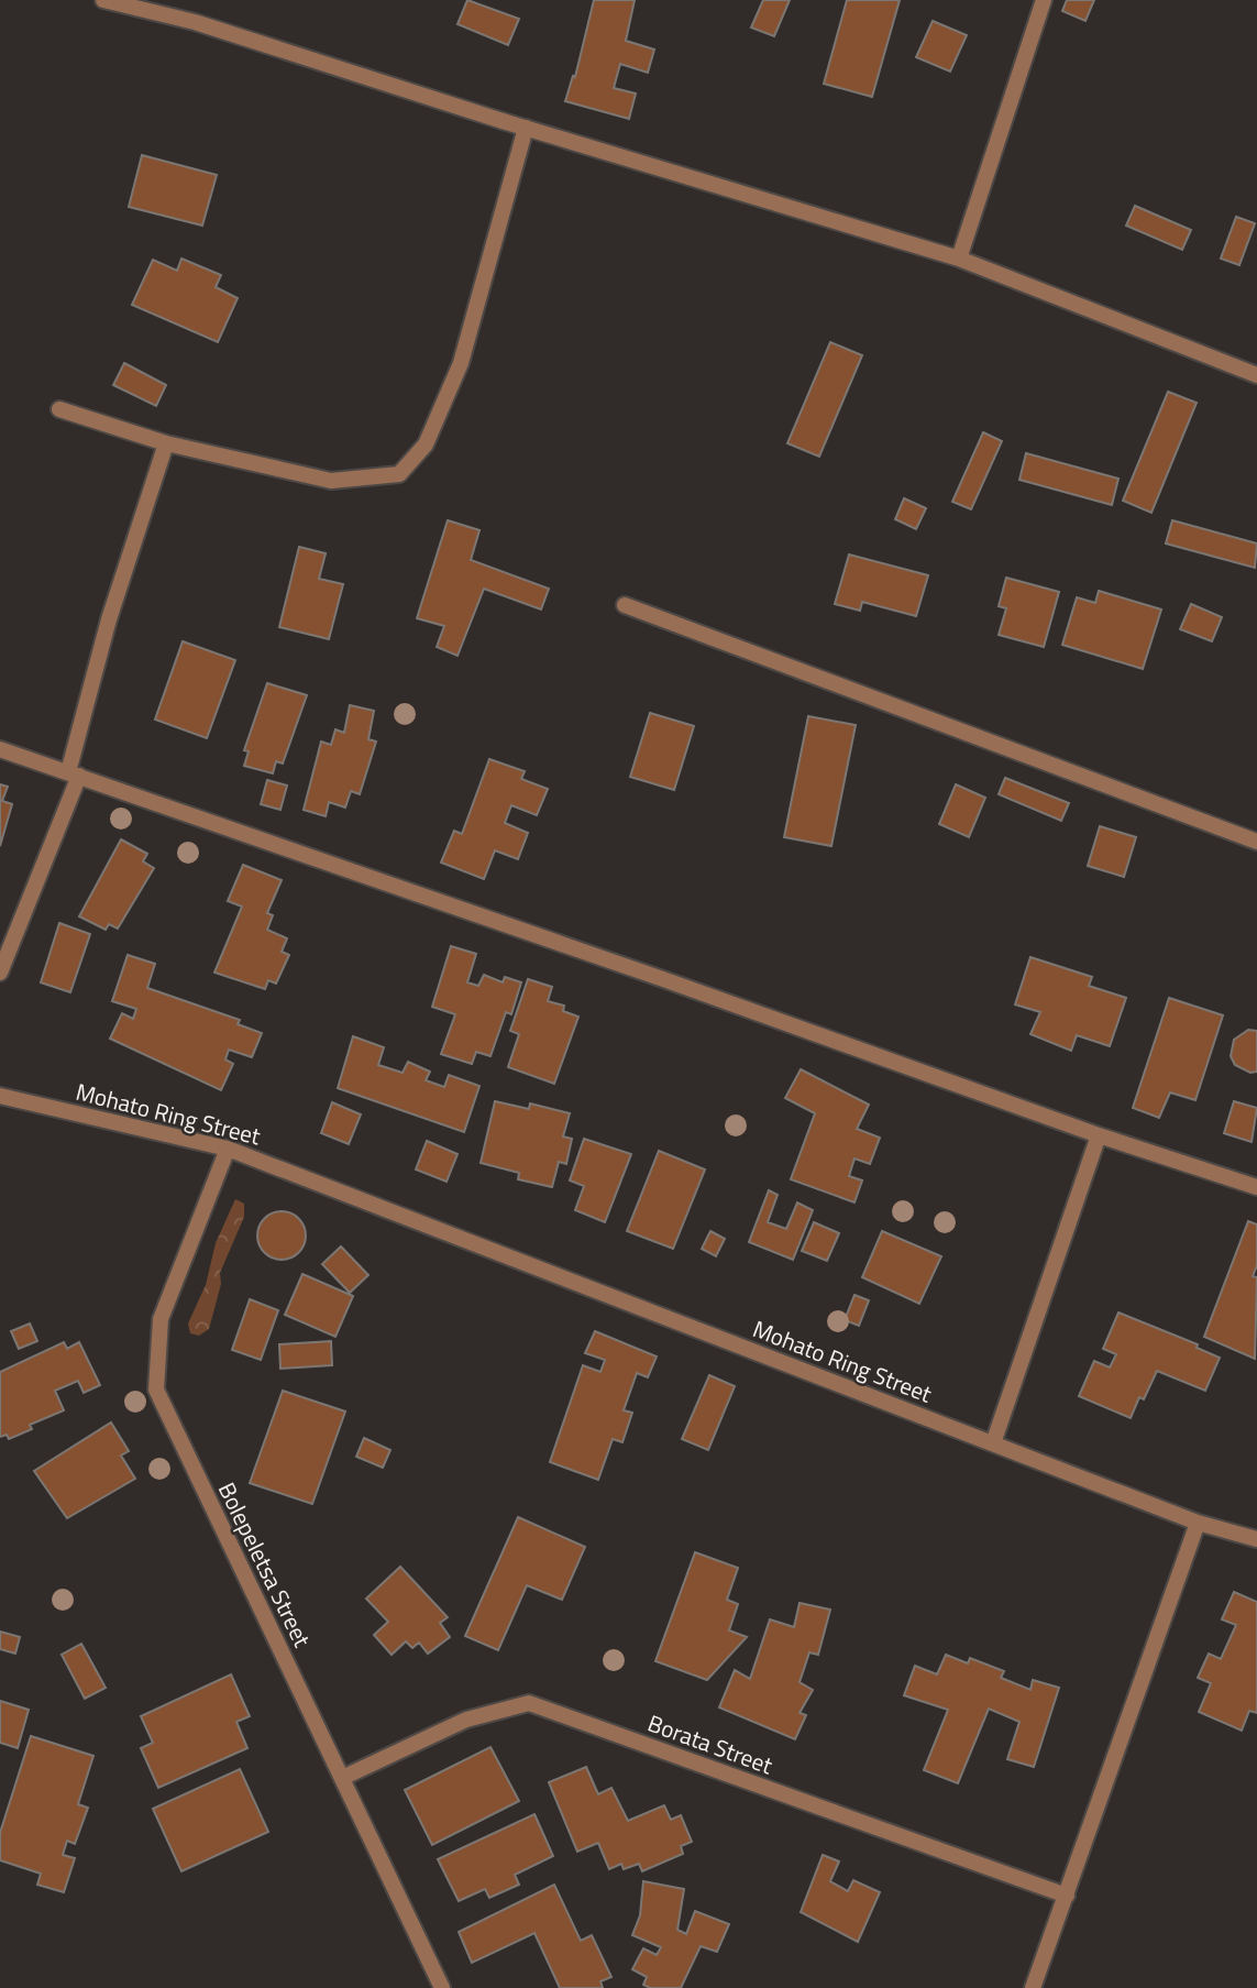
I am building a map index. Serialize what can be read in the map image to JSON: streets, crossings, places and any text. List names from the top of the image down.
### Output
{
  "streets": {
    "street": ["Mohato Ring Street", "Bolepeletsa Street", "Borata Street"]
  },
  "crossings": [
    ["Mohato Ring Street", "Bolepeletsa Street"],
    ["Bolepeletsa Street", "Borata Street"]
  ]
}
